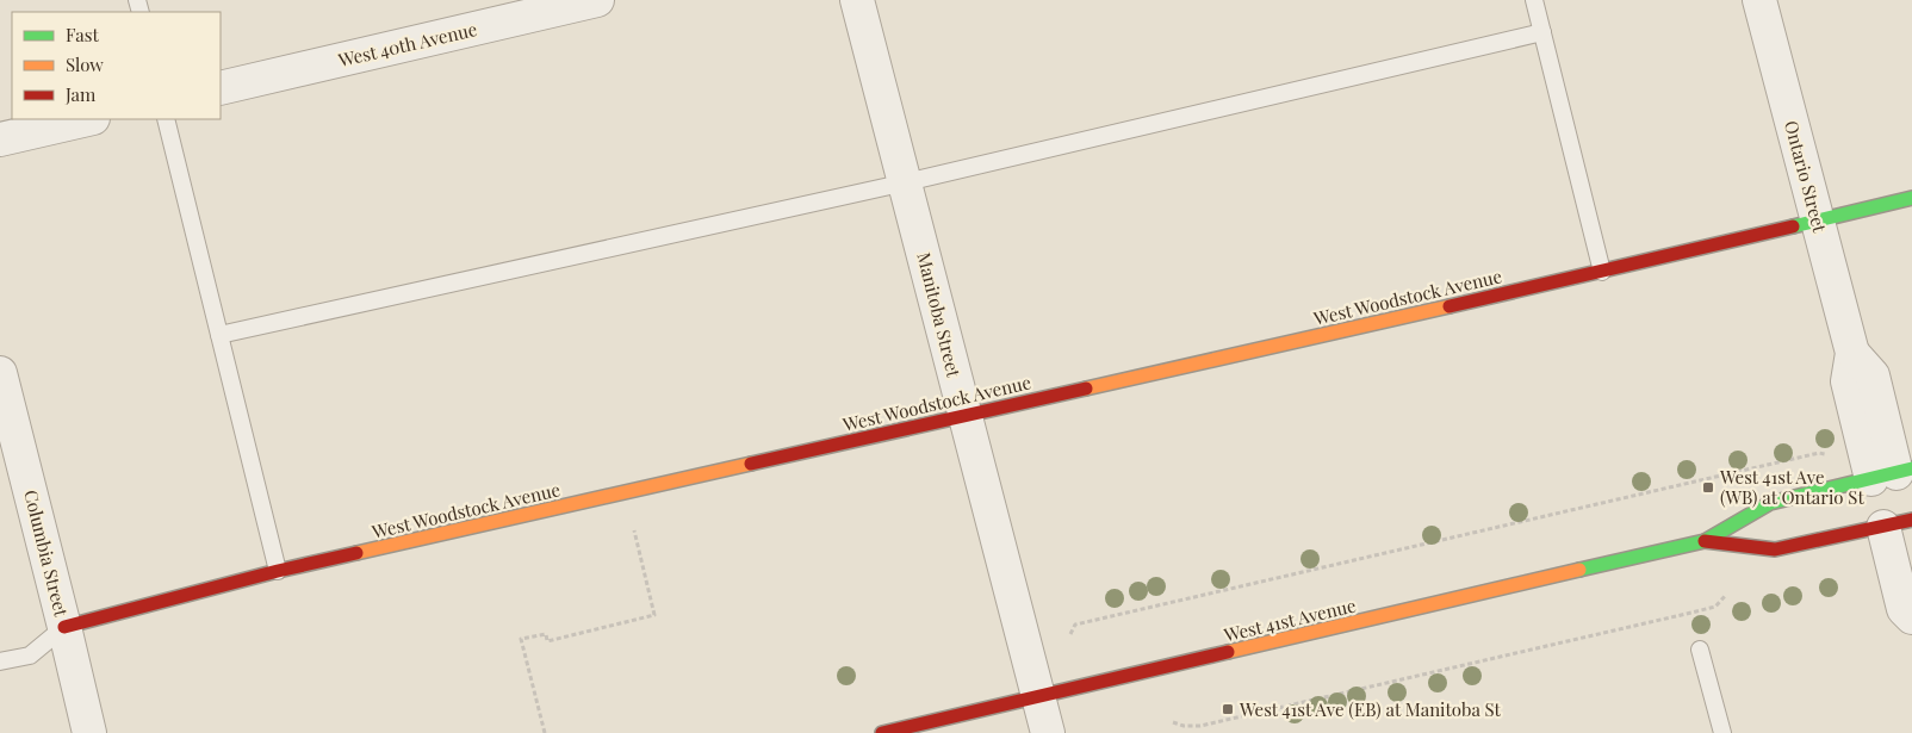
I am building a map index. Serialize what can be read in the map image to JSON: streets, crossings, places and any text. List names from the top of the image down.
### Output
{
  "streets": {
    "street": [
      "West 40th Avenue",
      "Ontario Street",
      "West Woodstock Avenue",
      "Manitoba Street",
      "Columbia Street",
      "West 41st Avenue"
    ]
  },
  "crossings": [
    ["Ontario Street", "West Woodstock Avenue"],
    ["Ontario Street", "West 41st Avenue"],
    ["West Woodstock Avenue", "Manitoba Street"],
    ["West Woodstock Avenue", "Columbia Street"],
    ["Manitoba Street", "West 41st Avenue"]
  ],
  "places": {
    "transit": ["West 41st Ave (WB) at Ontario St", "West 41st Ave (EB) at Manitoba St"]
  },
  "legend": ["Fast", "Slow", "Jam"]
}
